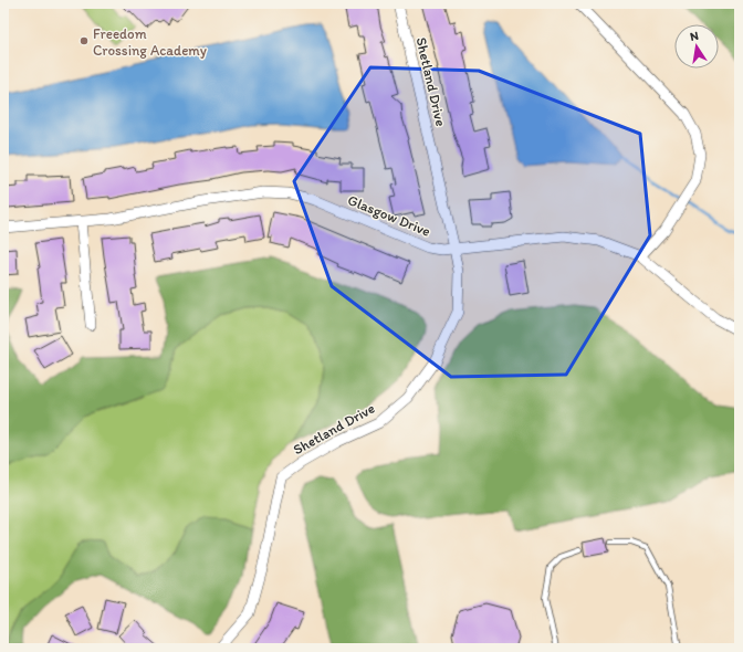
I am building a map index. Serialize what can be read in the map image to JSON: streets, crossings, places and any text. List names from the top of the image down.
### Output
{
  "streets": {
    "street": ["Shetland Drive", "Glasgow Drive"]
  },
  "crossings": [
    ["Shetland Drive", "Glasgow Drive"]
  ],
  "places": ["Freedom Crossing Academy"],
  "north": "top"
}
